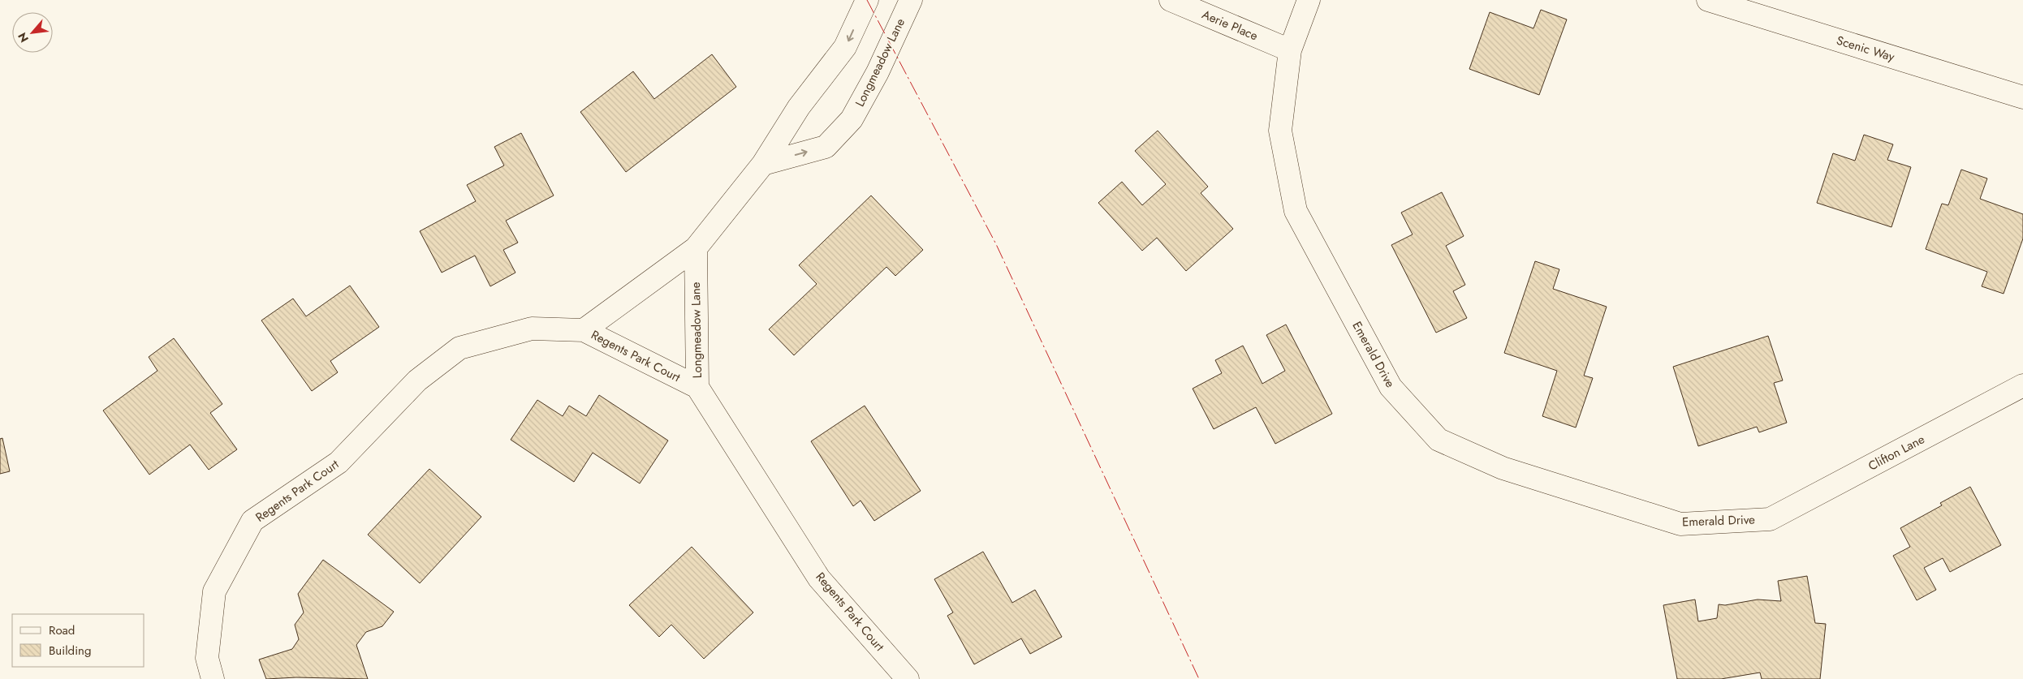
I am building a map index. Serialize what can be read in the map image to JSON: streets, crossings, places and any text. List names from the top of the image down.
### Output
{
  "streets": {
    "street": [
      "Aerie Place",
      "Scenic Way",
      "Longmeadow Lane",
      "Emerald Drive",
      "Regents Park Court",
      "Clifton Lane"
    ]
  },
  "crossings": [
    ["Aerie Place", "Emerald Drive"],
    ["Longmeadow Lane", "Regents Park Court"],
    ["Emerald Drive", "Clifton Lane"]
  ],
  "legend": ["Road", "Building"],
  "north": "bottom left"
}
